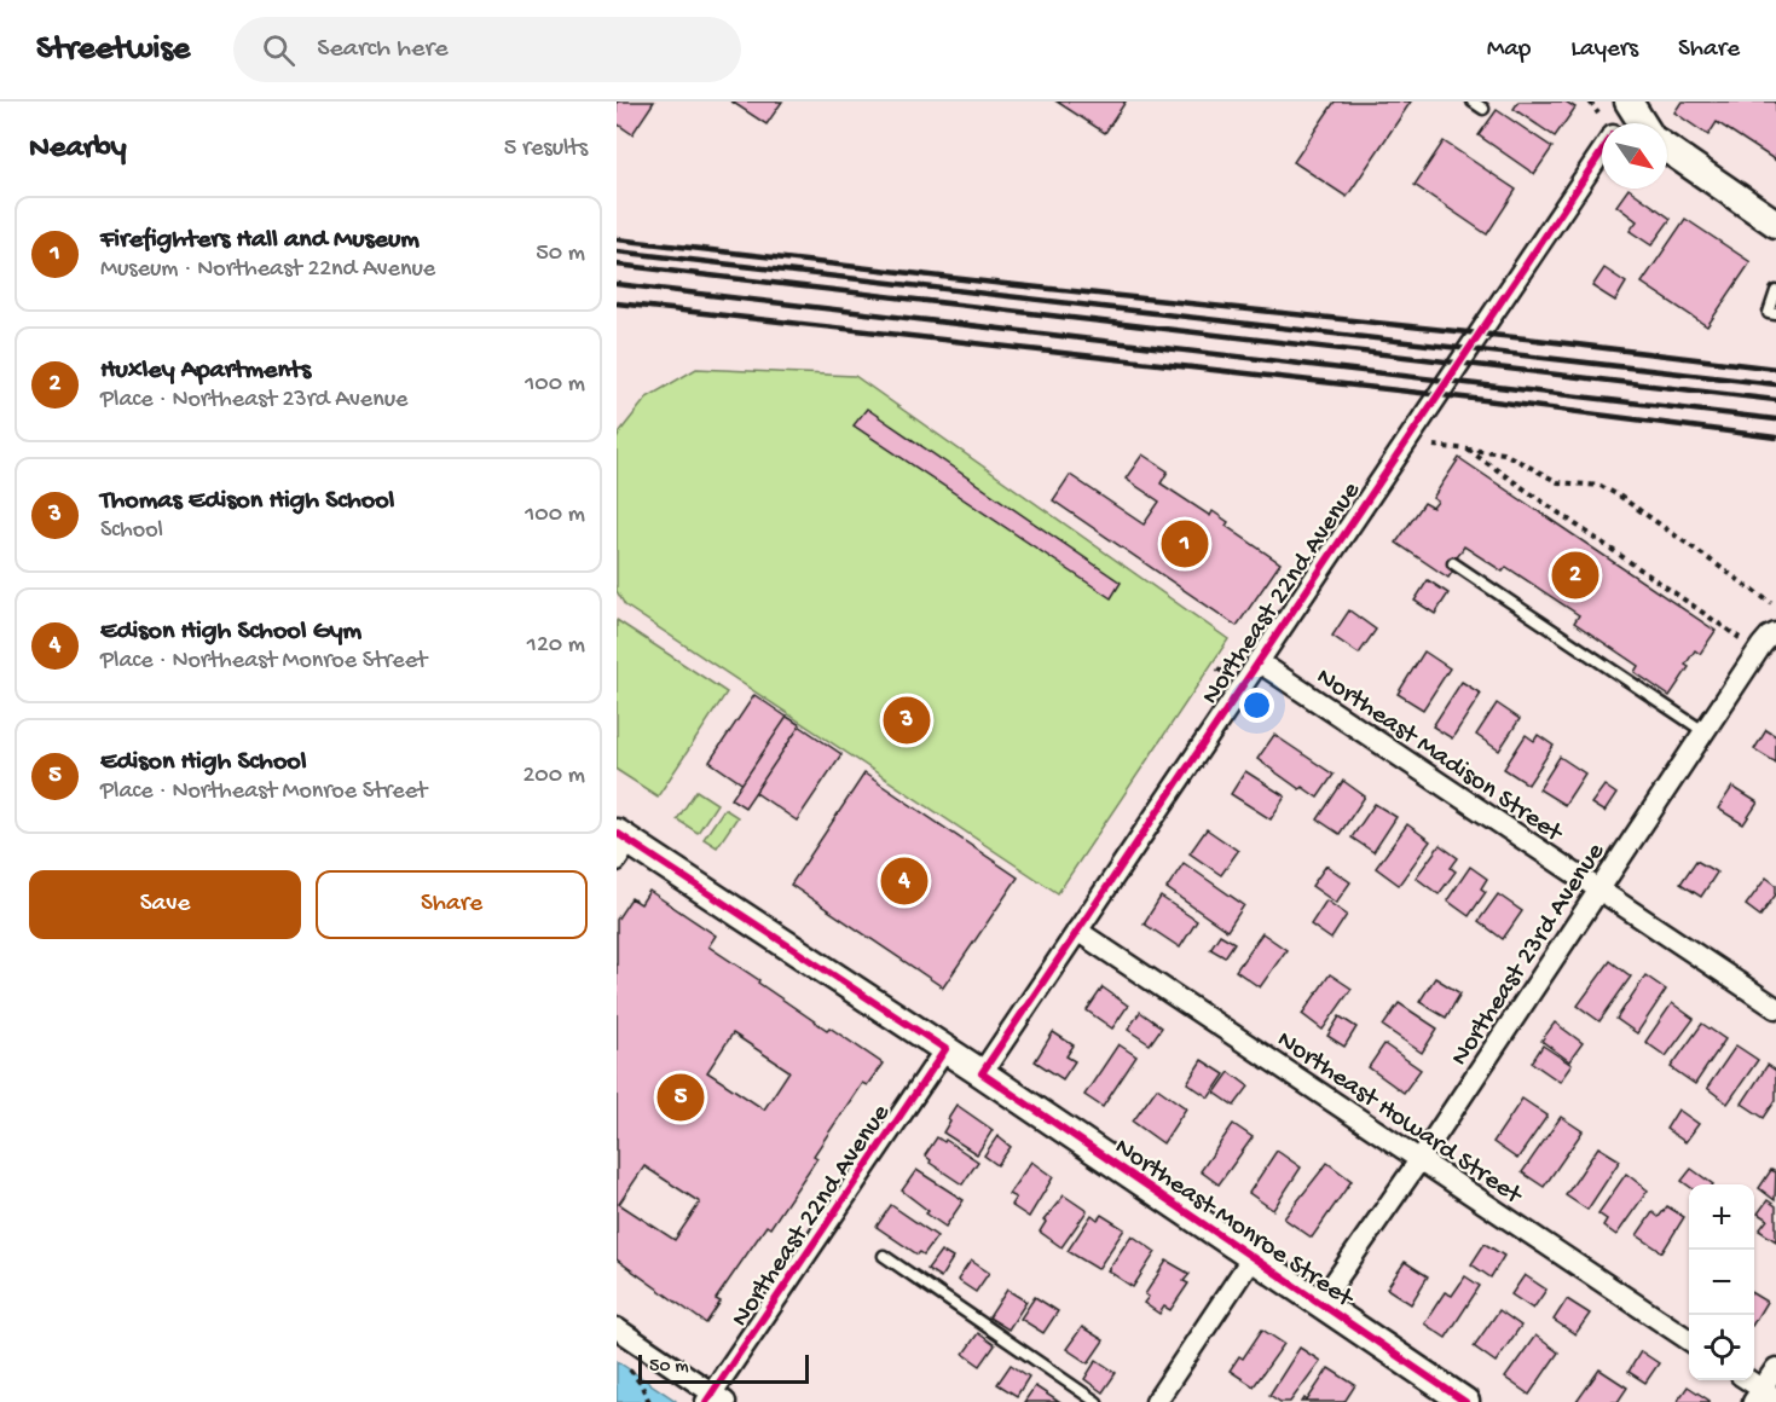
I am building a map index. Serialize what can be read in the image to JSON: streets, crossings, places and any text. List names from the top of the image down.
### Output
{
  "streets": {
    "street": [
      "Northeast 22nd Avenue",
      "Northeast Madison Street",
      "Northeast 23rd Avenue",
      "Northeast Howard Street",
      "Northeast Monroe Street"
    ]
  },
  "crossings": [
    ["Northeast 22nd Avenue", "Northeast Madison Street"],
    ["Northeast 22nd Avenue", "Northeast Howard Street"],
    ["Northeast 22nd Avenue", "Northeast Monroe Street"],
    ["Northeast Madison Street", "Northeast 23rd Avenue"],
    ["Northeast 23rd Avenue", "Northeast Howard Street"],
    ["Northeast 23rd Avenue", "Northeast Monroe Street"]
  ],
  "scale_bar": "50 m",
  "north": "bottom right",
  "page": {
    "header": "Streetwise",
    "search": "Search here",
    "nav": ["Map", "Layers", "Share"],
    "heading": ["Nearby", "5 results"],
    "list": [
      {
        "mark": "1",
        "name": "Firefighters Hall and Museum",
        "note": "Museum · Northeast 22nd Avenue",
        "value": "50 m"
      },
      {
        "mark": "2",
        "name": "Huxley Apartments",
        "note": "Place · Northeast 23rd Avenue",
        "value": "100 m"
      },
      {
        "mark": "3",
        "name": "Thomas Edison High School",
        "note": "School",
        "value": "100 m"
      },
      {
        "mark": "4",
        "name": "Edison High School Gym",
        "note": "Place · Northeast Monroe Street",
        "value": "120 m"
      },
      {
        "mark": "5",
        "name": "Edison High School",
        "note": "Place · Northeast Monroe Street",
        "value": "200 m"
      }
    ],
    "pins": [
      "1",
      "2",
      "3",
      "4",
      "5"
    ],
    "buttons": ["Save", "Share"],
    "map_buttons": ["+", "−"],
    "scale": "50 m"
  }
}
